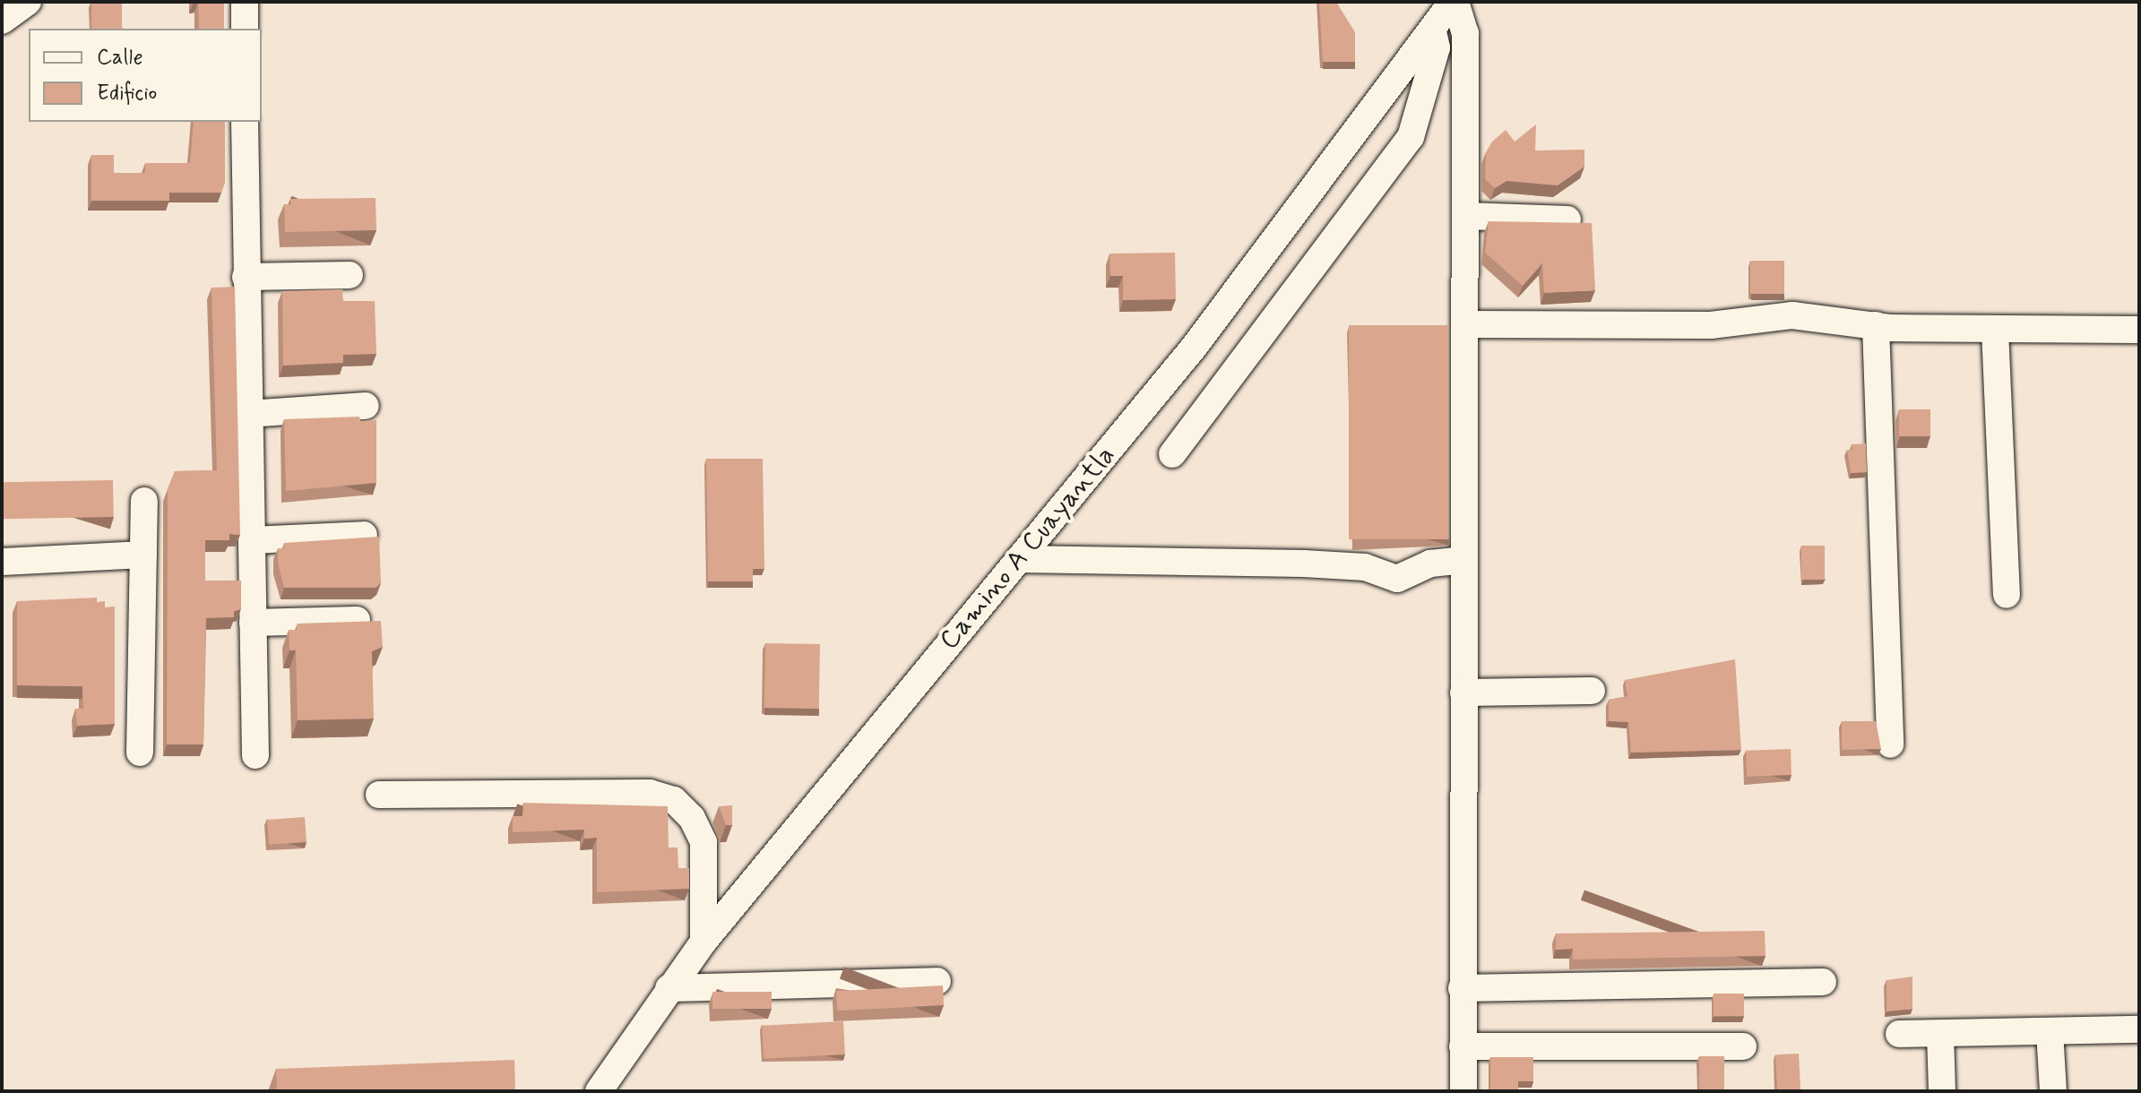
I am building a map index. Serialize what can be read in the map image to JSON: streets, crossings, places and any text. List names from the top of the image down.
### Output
{
  "streets": {
    "street": ["Camino A Cuayantla"]
  },
  "legend": ["Calle", "Edificio"]
}
